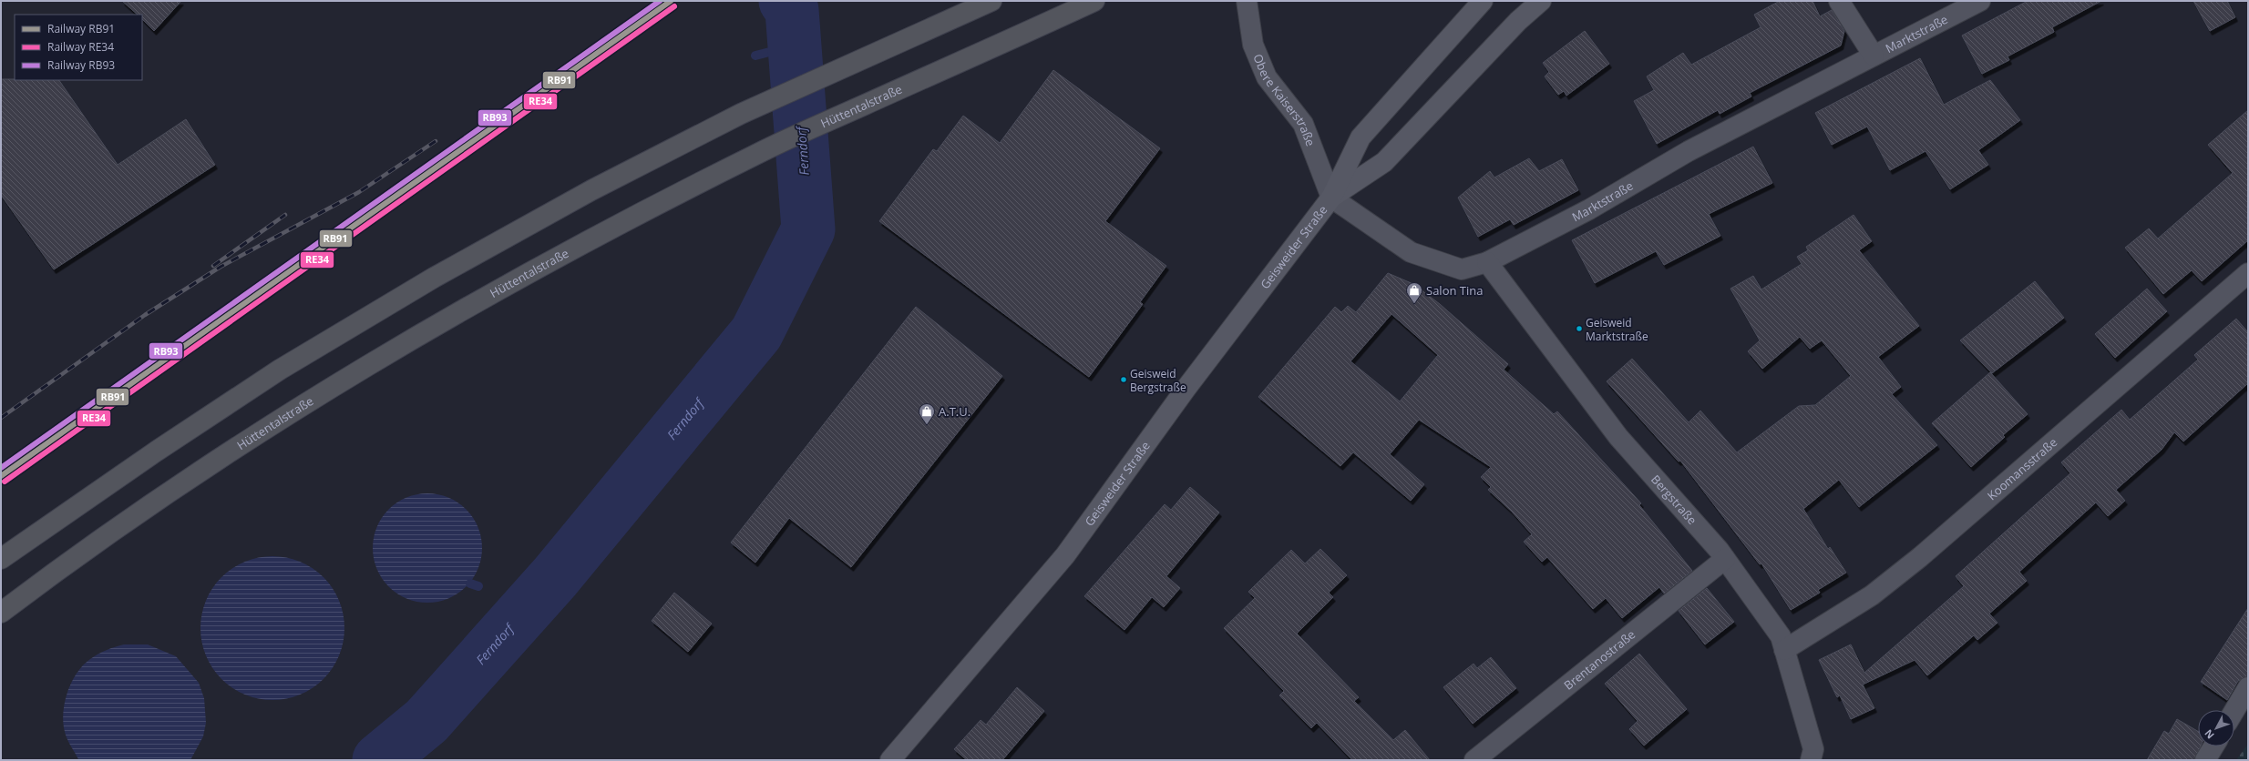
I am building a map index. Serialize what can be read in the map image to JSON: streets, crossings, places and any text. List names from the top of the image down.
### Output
{
  "streets": {
    "highway": ["Hüttentalstraße"],
    "main road": ["Geisweider Straße"],
    "street": [
      "Marktstraße",
      "Obere Kaiserstraße",
      "Koomansstraße",
      "Bergstraße",
      "Brentanostraße"
    ]
  },
  "crossings": [
    ["Marktstraße", "Obere Kaiserstraße"],
    ["Marktstraße", "Geisweider Straße"],
    ["Marktstraße", "Bergstraße"],
    ["Obere Kaiserstraße", "Geisweider Straße"],
    ["Koomansstraße", "Bergstraße"],
    ["Bergstraße", "Brentanostraße"]
  ],
  "water": ["Ferndorf"],
  "places": {
    "shop": ["Salon Tina", "A.T.U."],
    "other": ["Geisweid Marktstraße", "Geisweid Bergstraße"]
  },
  "lines": ["rail line RB91", "rail line RB93", "rail line RE34"],
  "legend": ["Railway RB91", "Railway RE34", "Railway RB93"],
  "north": "bottom left"
}
